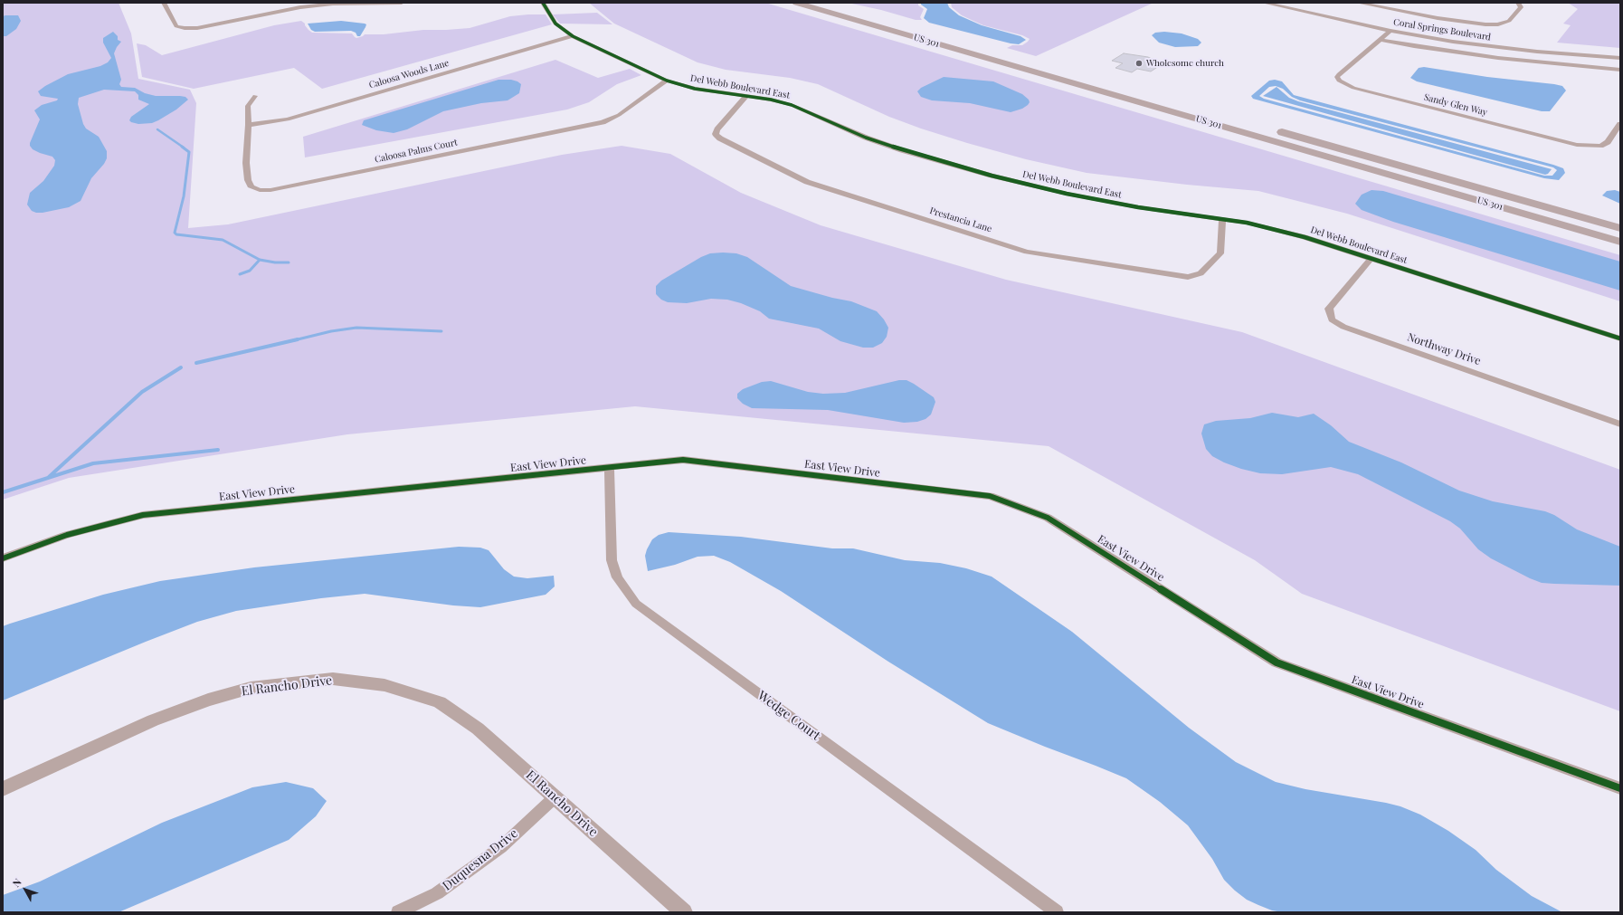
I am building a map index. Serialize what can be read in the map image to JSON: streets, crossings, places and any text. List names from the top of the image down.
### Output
{
  "streets": {
    "main road": ["US 301"],
    "street": [
      "Coral Springs Boulevard",
      "Caloosa Woods Lane",
      "Del Webb Boulevard East",
      "Sandy Glen Way",
      "Caloosa Palms Court",
      "Prestancia Lane",
      "Northway Drive",
      "East View Drive",
      "El Rancho Drive",
      "Wedge Court",
      "Duquesna Drive"
    ]
  },
  "crossings": [
    ["Coral Springs Boulevard", "Sandy Glen Way"],
    ["Caloosa Woods Lane", "Del Webb Boulevard East"],
    ["Caloosa Woods Lane", "Caloosa Palms Court"],
    ["Del Webb Boulevard East", "Caloosa Palms Court"],
    ["Del Webb Boulevard East", "Prestancia Lane"],
    ["Del Webb Boulevard East", "Northway Drive"],
    ["East View Drive", "Wedge Court"],
    ["El Rancho Drive", "Duquesna Drive"]
  ],
  "places": ["Wholesome church"],
  "north": "top left"
}
